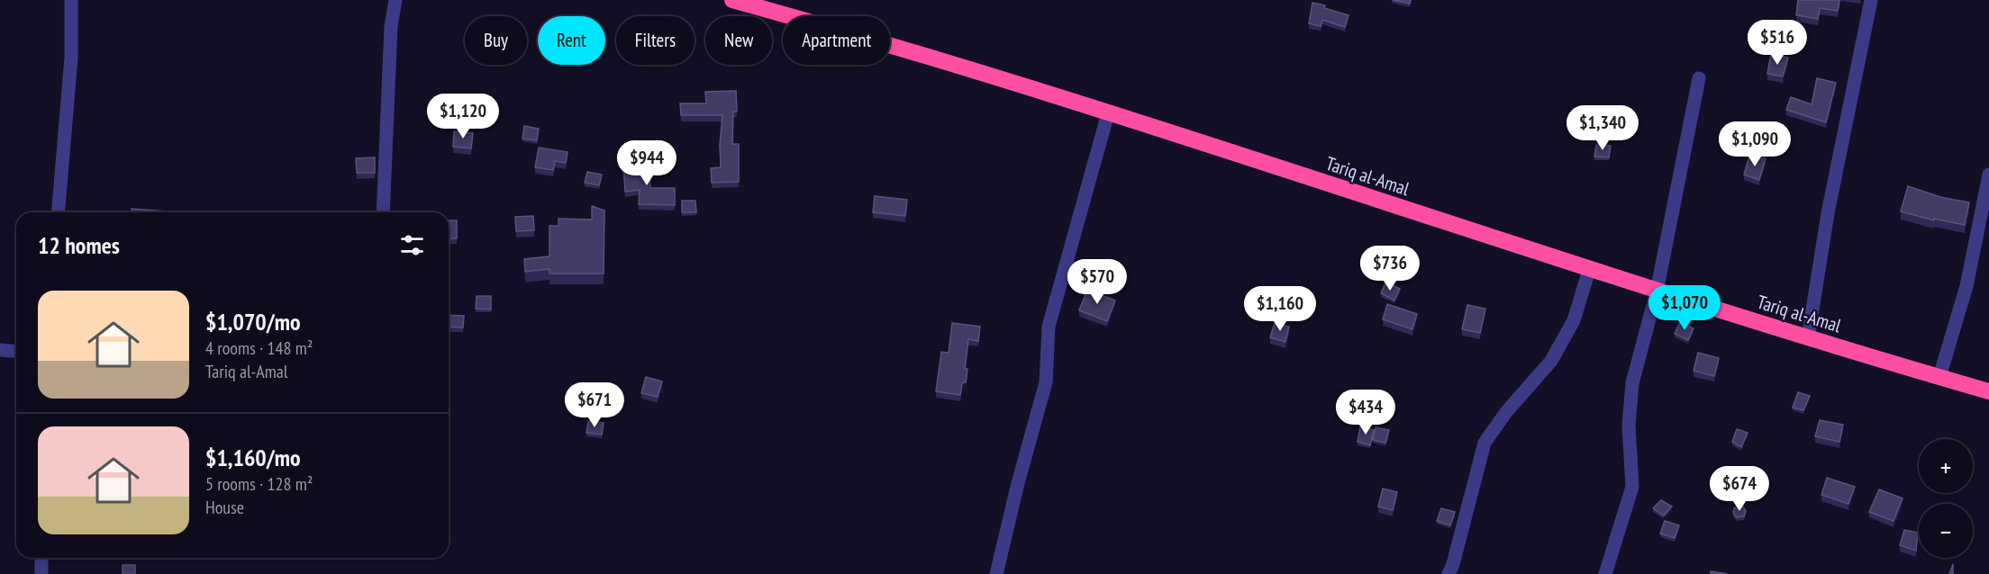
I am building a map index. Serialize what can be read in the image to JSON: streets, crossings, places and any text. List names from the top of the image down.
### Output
{
  "streets": {
    "highway": ["Tariq al-Amal"]
  },
  "page": {
    "chip": [
      "Buy",
      "Rent",
      "Filters",
      "New",
      "Apartment"
    ],
    "price": [
      "$516",
      "$1,120",
      "$1,340",
      "$1,090",
      "$944",
      "$736",
      "$570",
      "$1,070",
      "$1,160",
      "$671",
      "$434",
      "$674"
    ],
    "heading": "12 homes",
    "list": [
      {
        "name": "$1,070/mo",
        "note": "4 rooms · 148 m² · Tariq al-Amal"
      },
      {
        "name": "$1,160/mo",
        "note": "5 rooms · 128 m² · House"
      }
    ],
    "map_buttons": ["+", "−"]
  }
}
